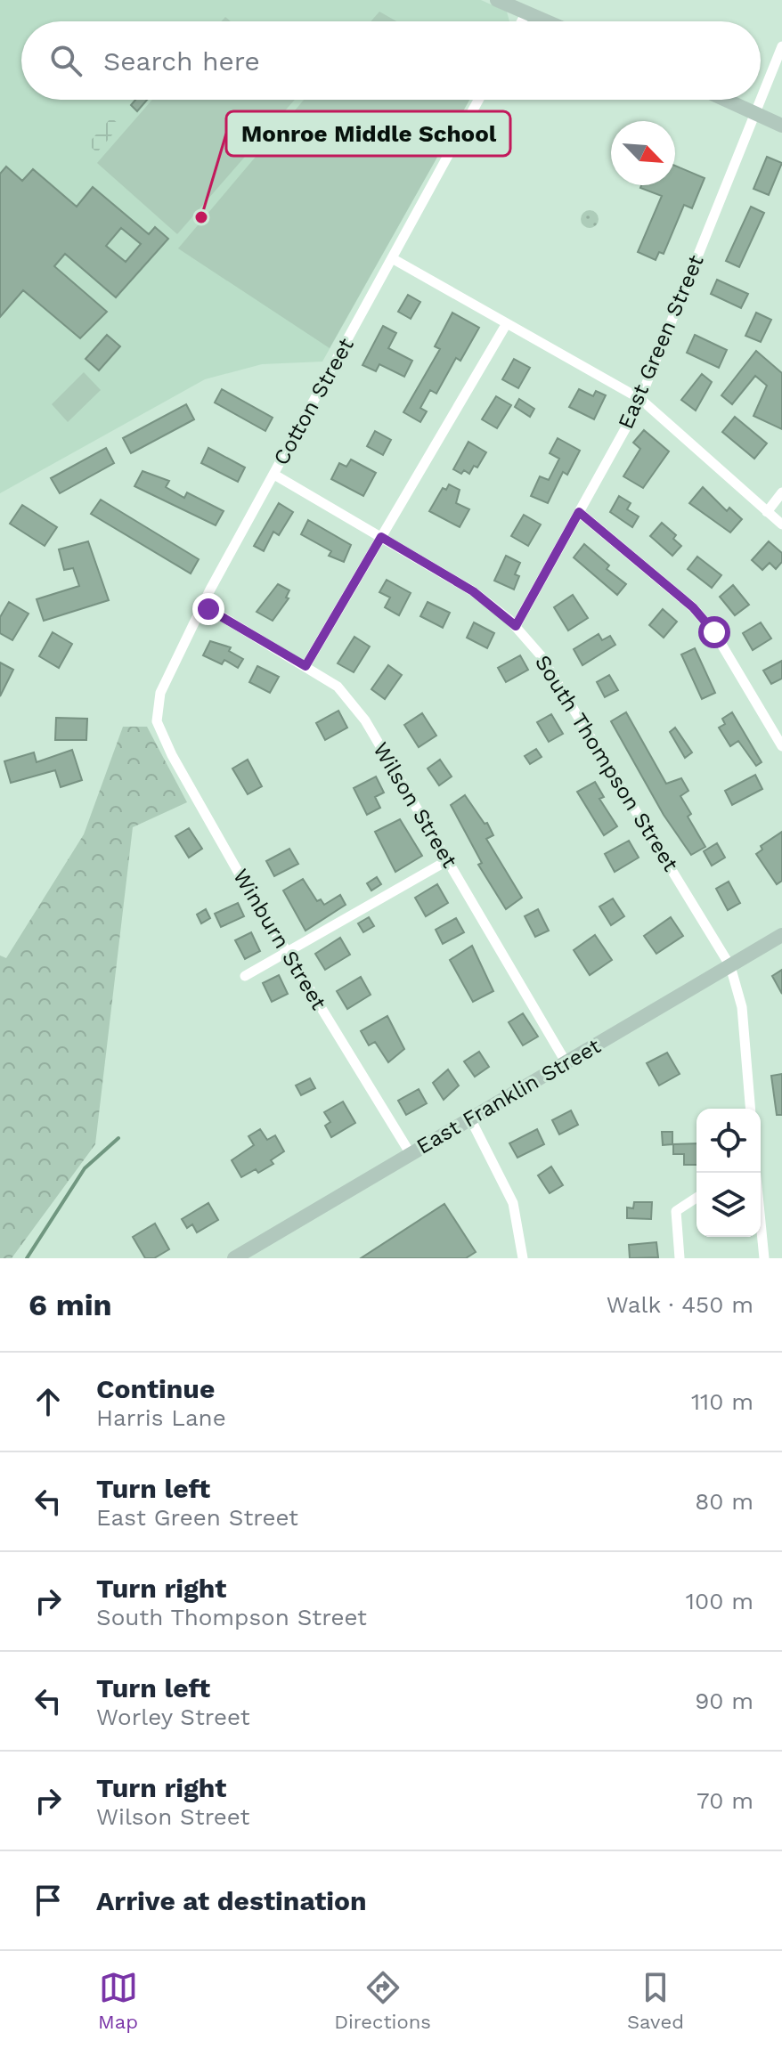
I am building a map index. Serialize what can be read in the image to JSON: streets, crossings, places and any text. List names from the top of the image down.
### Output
{
  "streets": {
    "main road": ["East Franklin Street"],
    "street": [
      "East Green Street",
      "Cotton Street",
      "South Thompson Street",
      "Wilson Street",
      "Winburn Street"
    ]
  },
  "crossings": [
    ["East Green Street", "South Thompson Street"],
    ["Cotton Street", "South Thompson Street"],
    ["Cotton Street", "Wilson Street"],
    ["Cotton Street", "Winburn Street"],
    ["South Thompson Street", "East Franklin Street"],
    ["Wilson Street", "East Franklin Street"],
    ["Winburn Street", "East Franklin Street"]
  ],
  "places": ["Monroe Middle School"],
  "north": "bottom right",
  "page": {
    "search": "Search here",
    "heading": ["6 min", "Walk · 450 m"],
    "list": [
      ["Continue", "Harris Lane", "110 m"],
      ["Turn left", "East Green Street", "80 m"],
      ["Turn right", "South Thompson Street", "100 m"],
      ["Turn left", "Worley Street", "90 m"],
      ["Turn right", "Wilson Street", "70 m"],
      "Arrive at destination"
    ],
    "nav": ["Map", "Directions", "Saved"]
  }
}
